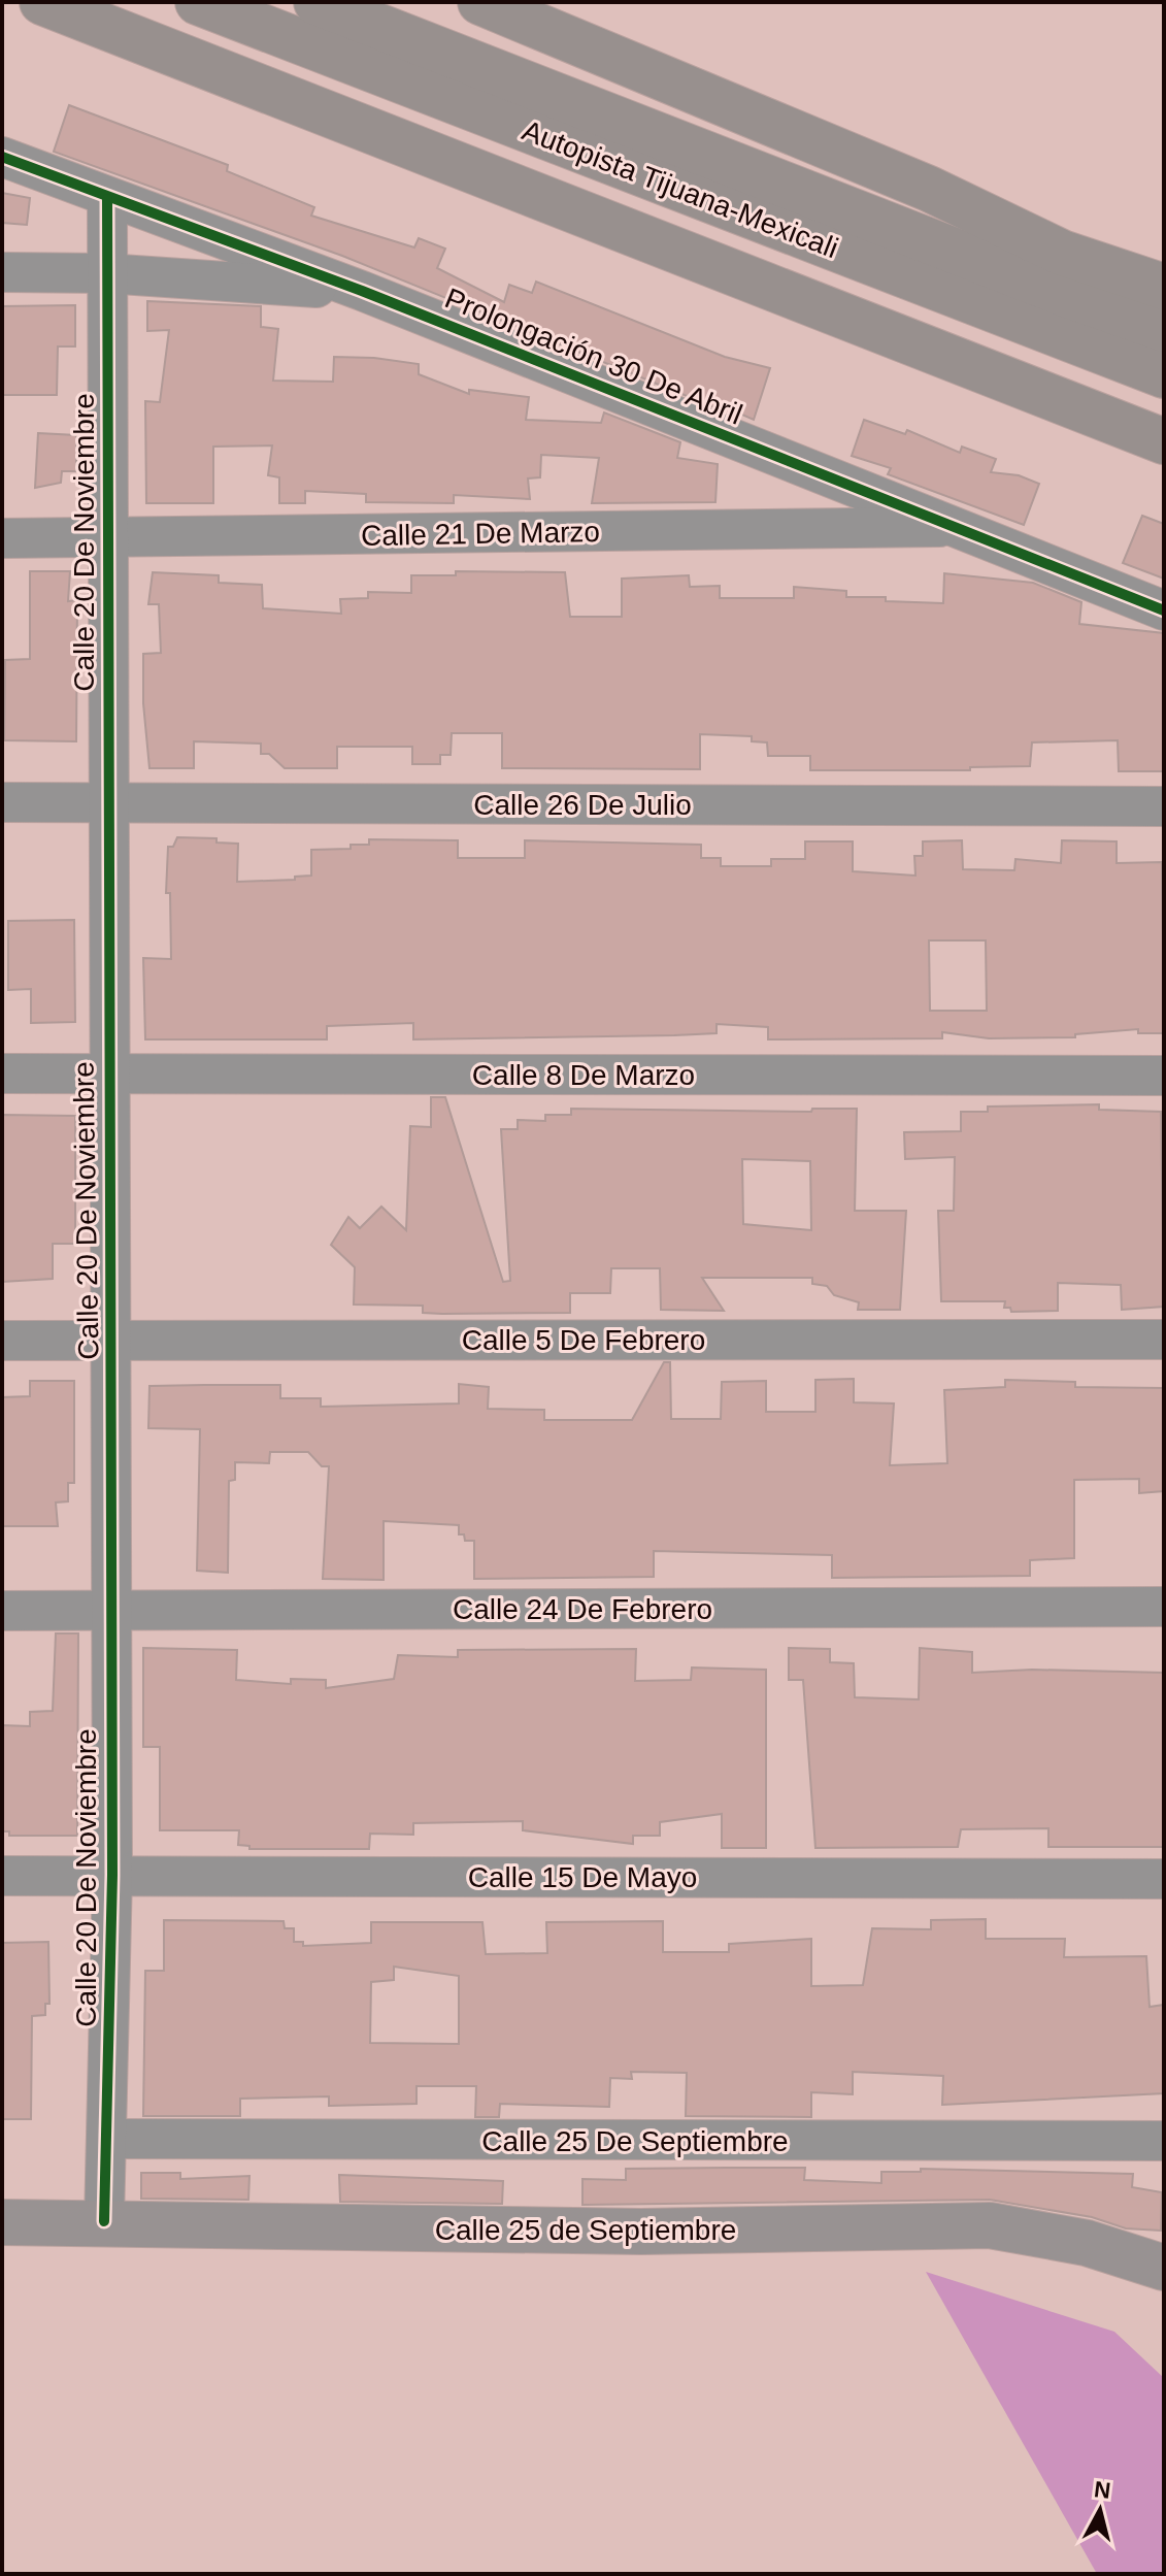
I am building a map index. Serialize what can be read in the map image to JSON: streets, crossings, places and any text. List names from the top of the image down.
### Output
{
  "streets": {
    "highway": ["Autopista Tijuana-Mexicali"],
    "main road": ["Calle 25 de Septiembre"],
    "street": [
      "Prolongación 30 De Abril",
      "Calle 21 De Marzo",
      "Calle 20 De Noviembre",
      "Calle 26 De Julio",
      "Calle 8 De Marzo",
      "Calle 5 De Febrero",
      "Calle 24 De Febrero",
      "Calle 15 De Mayo",
      "Calle 25 De Septiembre"
    ]
  },
  "crossings": [
    ["Prolongación 30 De Abril", "Calle 21 De Marzo"],
    ["Prolongación 30 De Abril", "Calle 20 De Noviembre"],
    ["Calle 21 De Marzo", "Calle 20 De Noviembre"],
    ["Calle 20 De Noviembre", "Calle 26 De Julio"],
    ["Calle 20 De Noviembre", "Calle 8 De Marzo"],
    ["Calle 20 De Noviembre", "Calle 5 De Febrero"],
    ["Calle 20 De Noviembre", "Calle 24 De Febrero"],
    ["Calle 20 De Noviembre", "Calle 15 De Mayo"],
    ["Calle 20 De Noviembre", "Calle 25 De Septiembre"],
    ["Calle 20 De Noviembre", "Calle 25 de Septiembre"]
  ],
  "north": "top"
}
